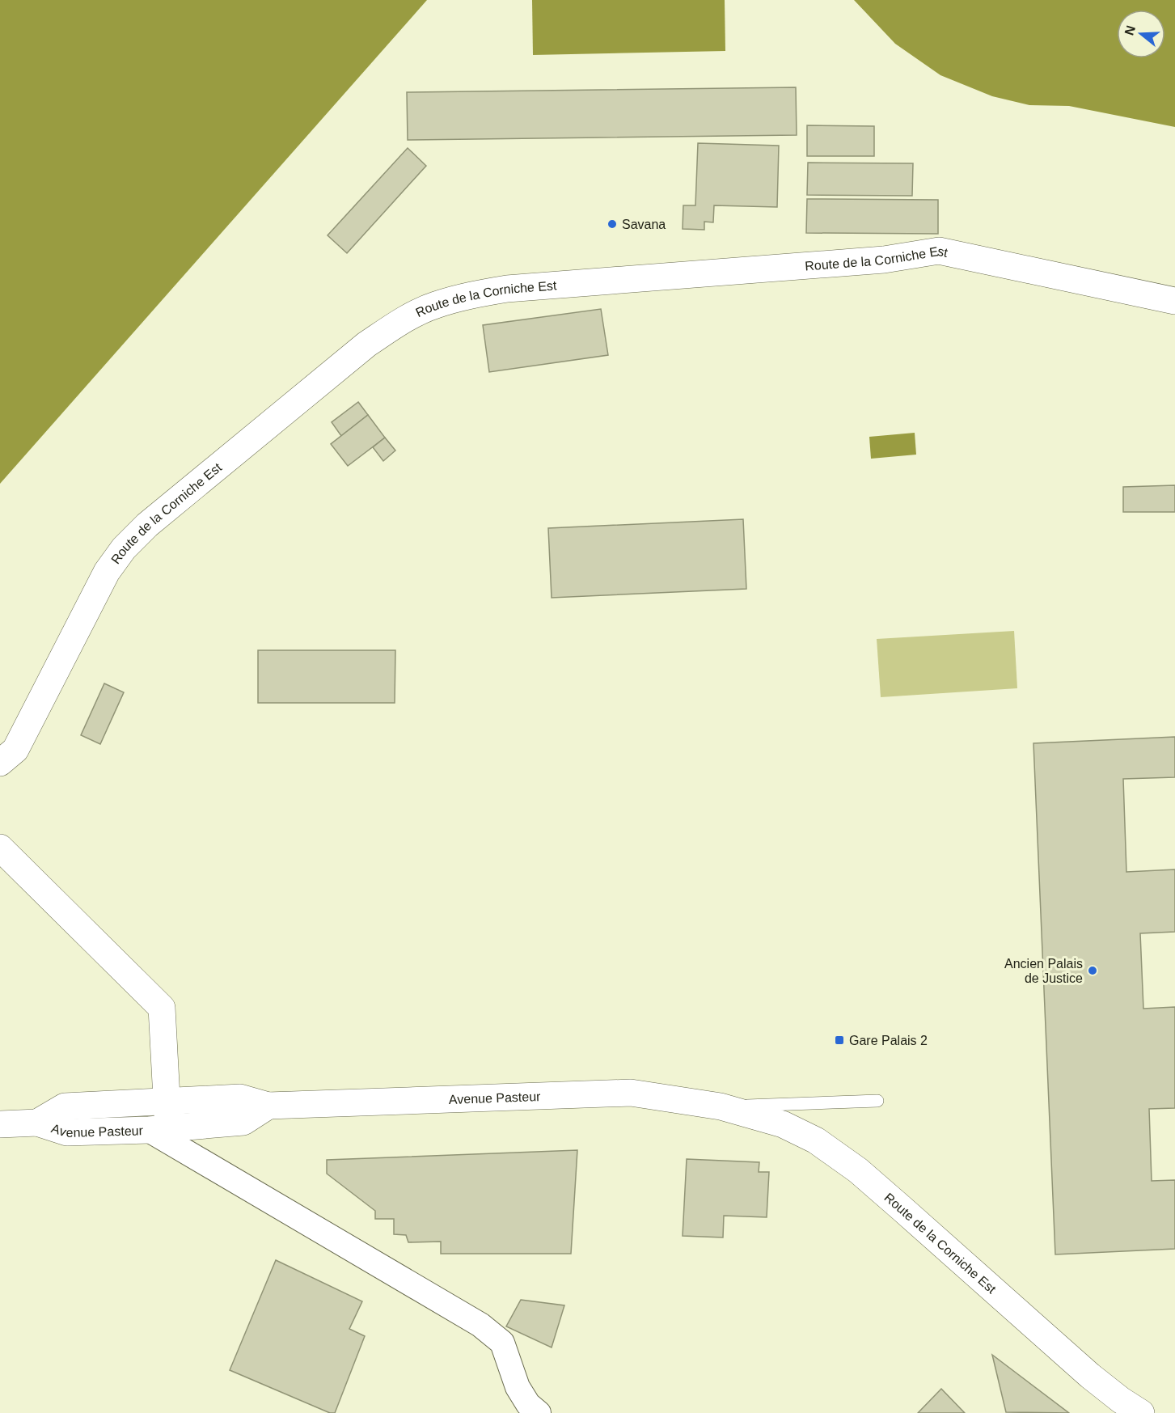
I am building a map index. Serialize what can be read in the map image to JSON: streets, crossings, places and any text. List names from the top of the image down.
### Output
{
  "streets": {
    "street": ["Route de la Corniche Est", "Avenue Pasteur"]
  },
  "crossings": [
    ["Route de la Corniche Est", "Avenue Pasteur"]
  ],
  "places": {
    "other": ["Savana", "Ancien Palais de Justice"],
    "transit": ["Gare Palais 2"]
  },
  "north": "left"
}
